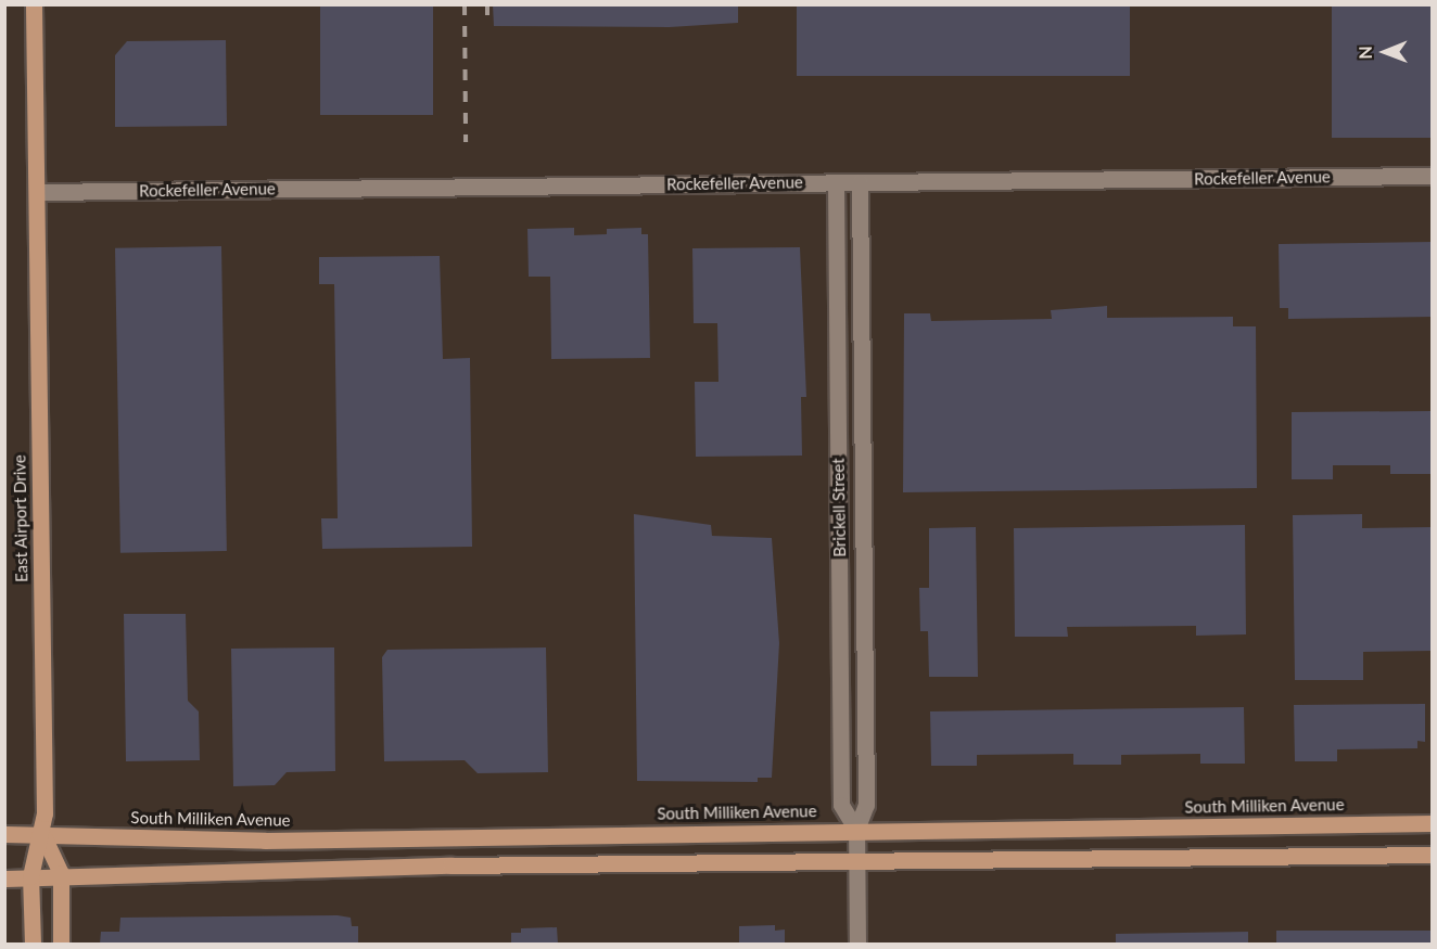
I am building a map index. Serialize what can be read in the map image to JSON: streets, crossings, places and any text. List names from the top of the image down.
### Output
{
  "streets": {
    "main road": ["East Airport Drive", "South Milliken Avenue"],
    "street": ["Rockefeller Avenue", "Brickell Street"]
  },
  "crossings": [
    ["Rockefeller Avenue", "Brickell Street"],
    ["Rockefeller Avenue", "East Airport Drive"],
    ["Brickell Street", "South Milliken Avenue"],
    ["East Airport Drive", "South Milliken Avenue"]
  ],
  "north": "left"
}
